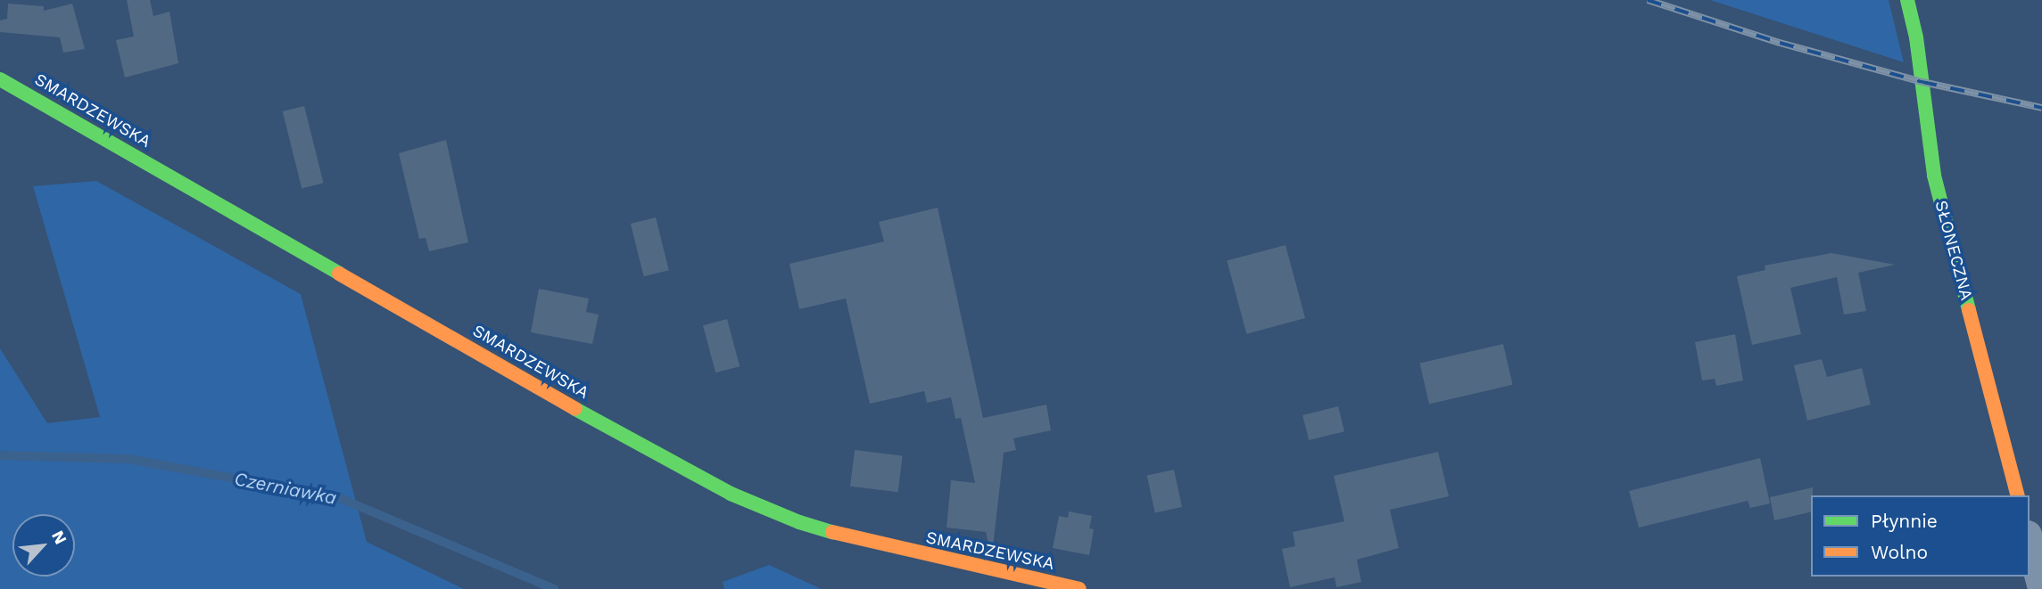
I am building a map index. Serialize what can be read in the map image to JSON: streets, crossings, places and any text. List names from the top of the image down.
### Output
{
  "streets": {
    "street": ["SMARDZEWSKA", "SŁONECZNA"]
  },
  "water": ["Czerniawka"],
  "legend": ["Płynnie", "Wolno"],
  "north": "top right"
}
